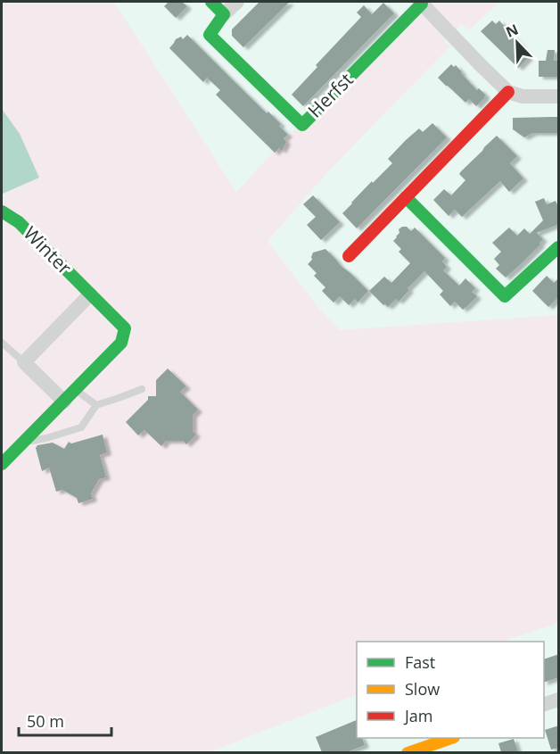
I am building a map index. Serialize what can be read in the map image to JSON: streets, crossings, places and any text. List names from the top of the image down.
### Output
{
  "streets": {
    "street": ["Herfst", "Winter"]
  },
  "legend": ["Fast", "Slow", "Jam"],
  "scale_bar": "50 m",
  "north": "top left"
}
